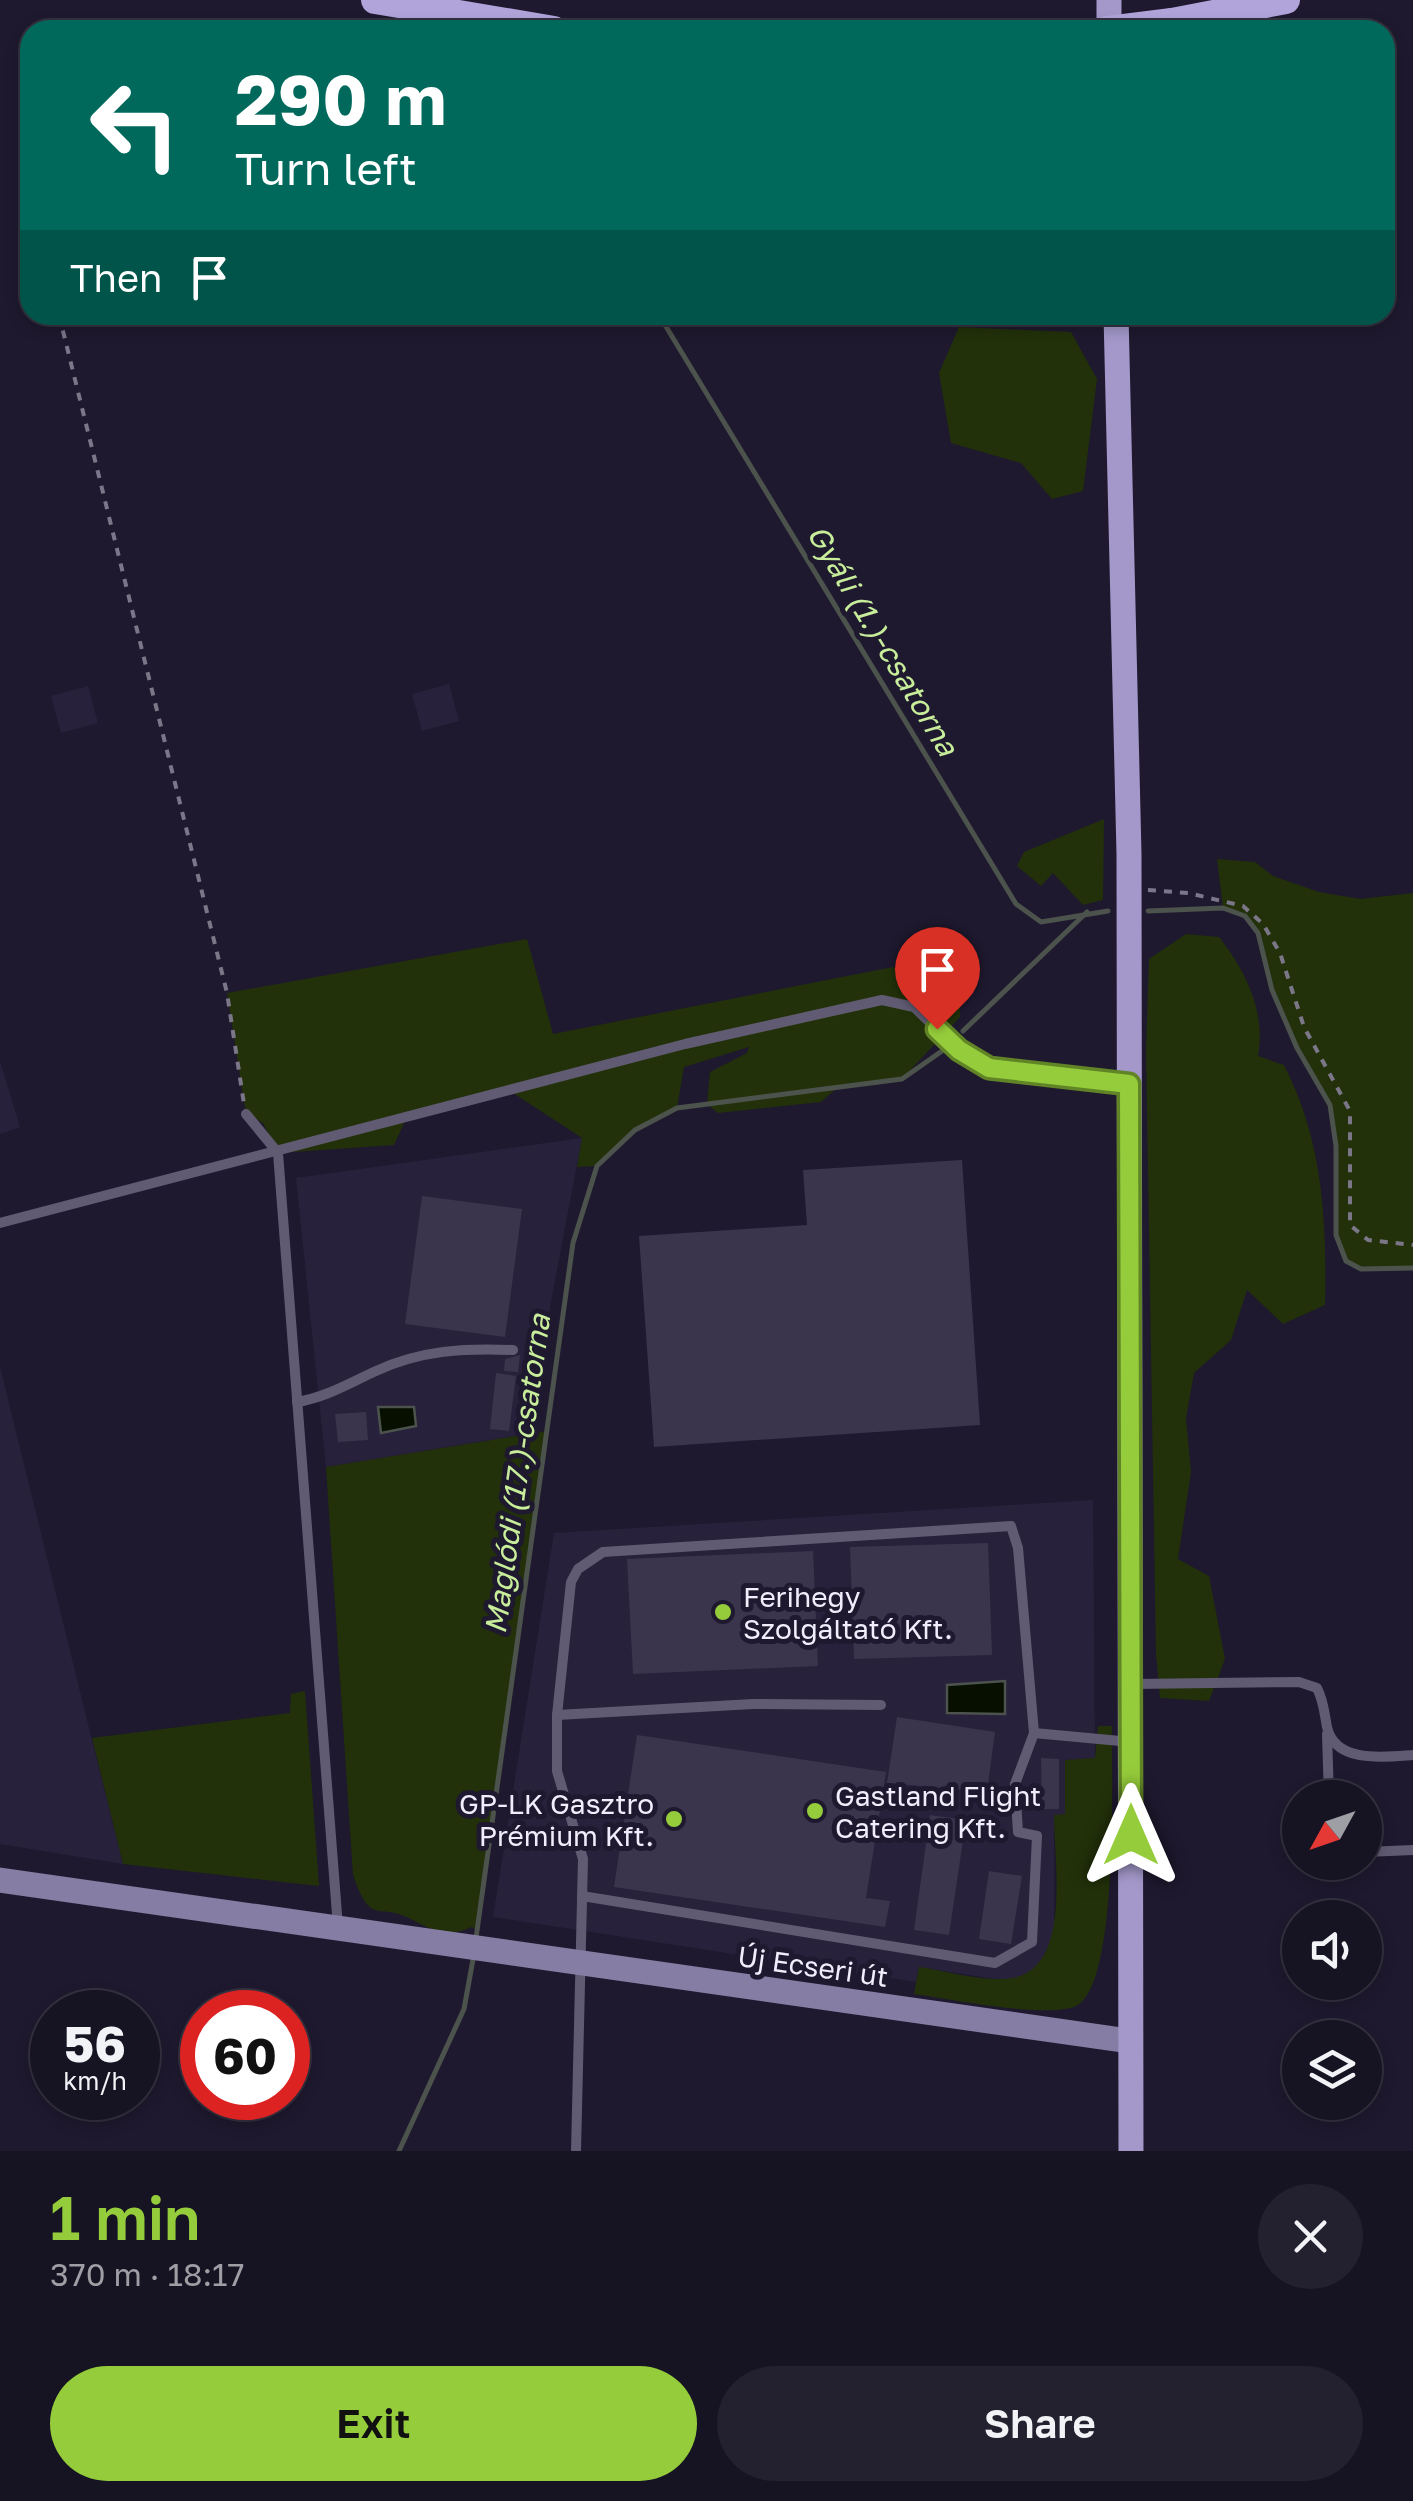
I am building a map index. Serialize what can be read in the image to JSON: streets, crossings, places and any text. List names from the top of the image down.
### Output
{
  "streets": {
    "main road": ["Új Ecseri út"]
  },
  "water": ["Gyáli (1.)-csatorna", "Maglódi (17.)-csatorna"],
  "places": ["Ferihegy Szolgáltató Kft.", "Gastland Flight Catering Kft.", "GP-LK Gasztro Prémium Kft."],
  "north": "bottom left",
  "page": {
    "turn": ["290 m", "Turn left"],
    "then": "Then",
    "speed": "56 km/h",
    "limit": "60",
    "heading": ["1 min", "370 m · 18:17"],
    "buttons": ["Exit", "Share"]
  }
}
